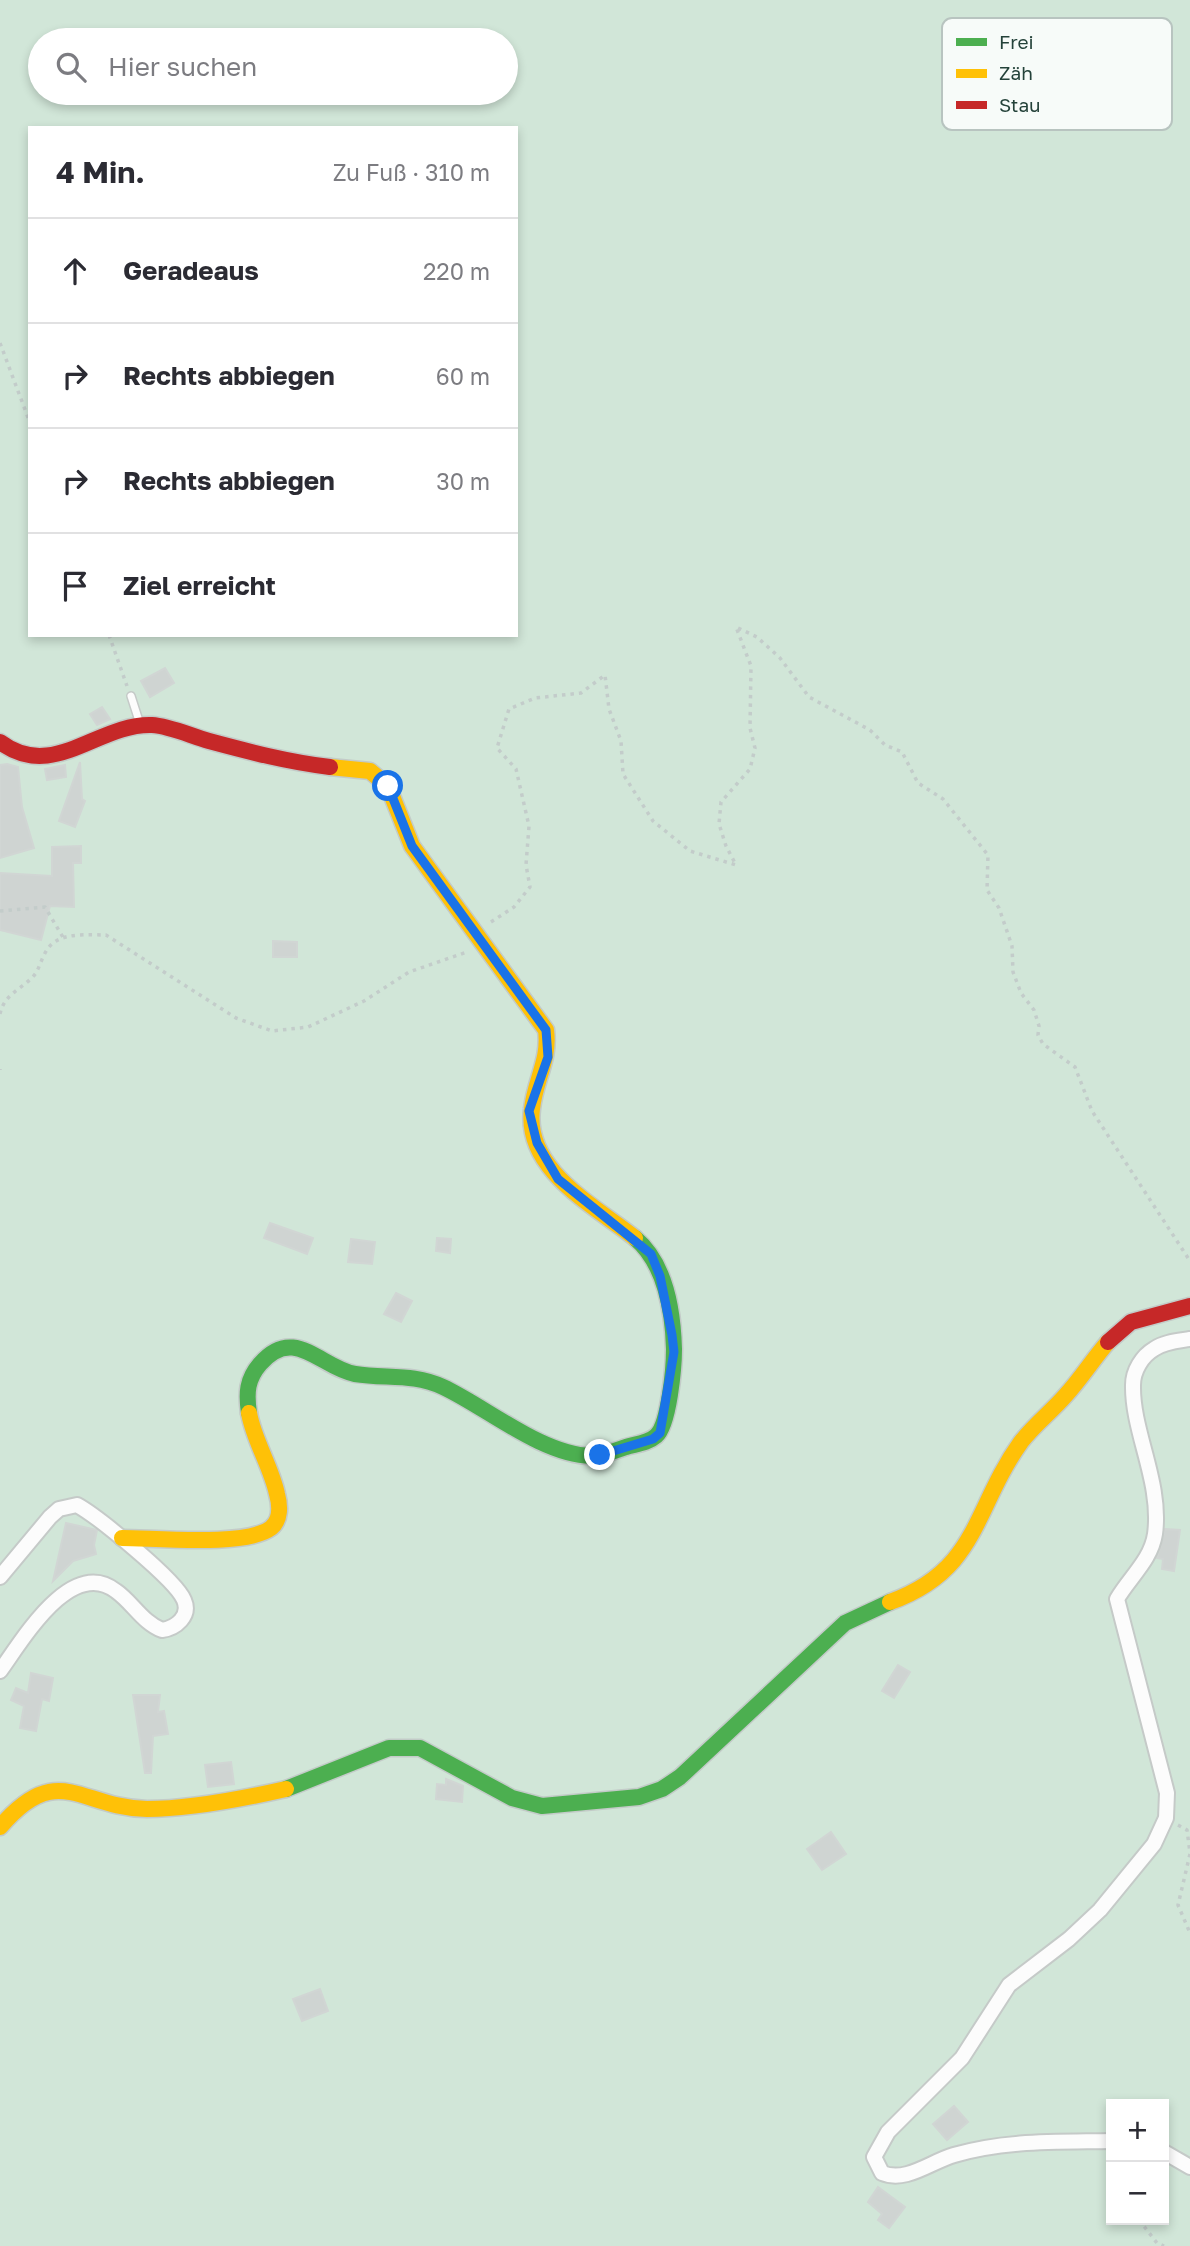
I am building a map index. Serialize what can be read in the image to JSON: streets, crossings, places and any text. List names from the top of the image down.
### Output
{
  "legend": ["Frei", "Zäh", "Stau"],
  "page": {
    "search": "Hier suchen",
    "heading": ["4 Min.", "Zu Fuß · 310 m"],
    "list": [
      ["Geradeaus", "220 m"],
      ["Rechts abbiegen", "60 m"],
      ["Rechts abbiegen", "30 m"],
      "Ziel erreicht"
    ],
    "map_buttons": ["+", "−"]
  }
}
